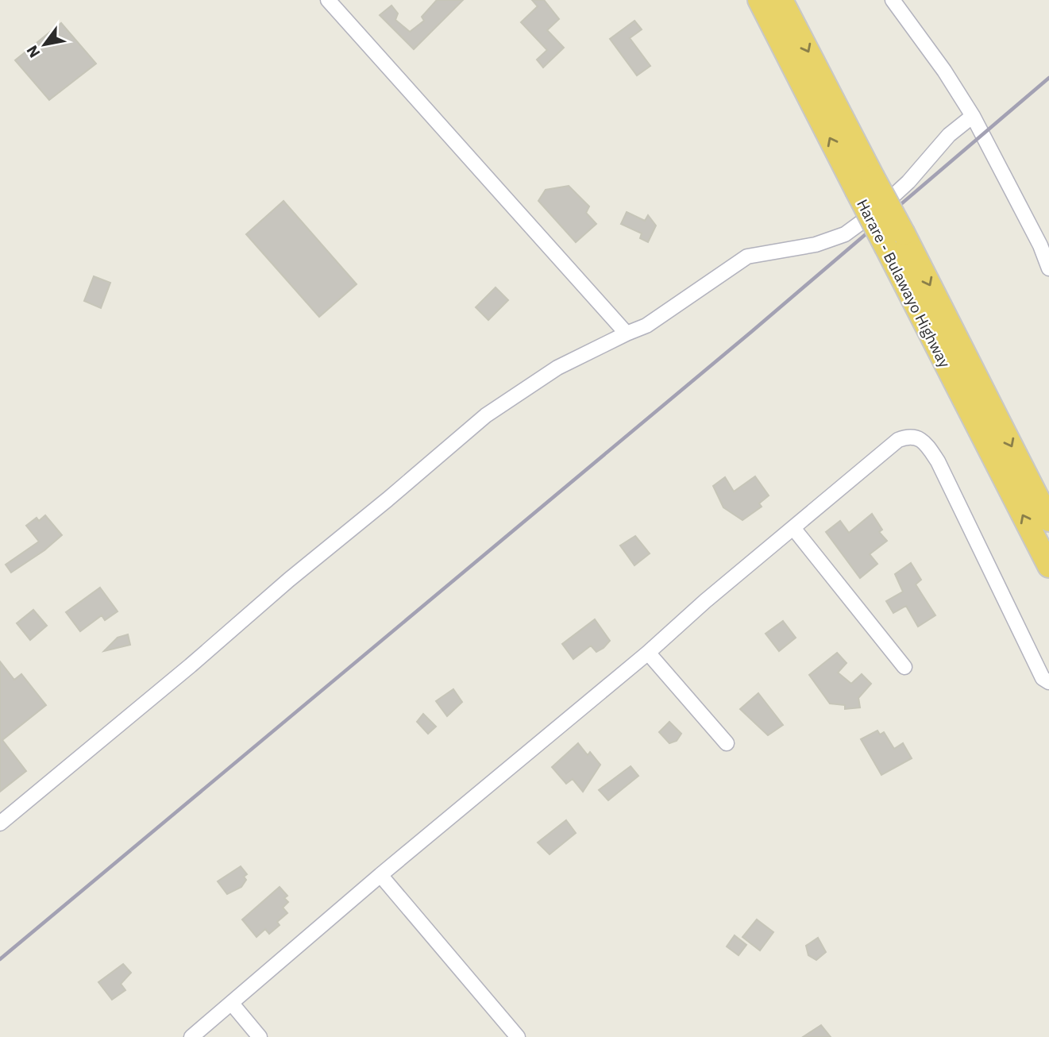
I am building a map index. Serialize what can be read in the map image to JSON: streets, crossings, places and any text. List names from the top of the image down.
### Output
{
  "streets": {
    "highway": ["Harare - Bulawayo Highway"]
  },
  "north": "bottom left"
}
